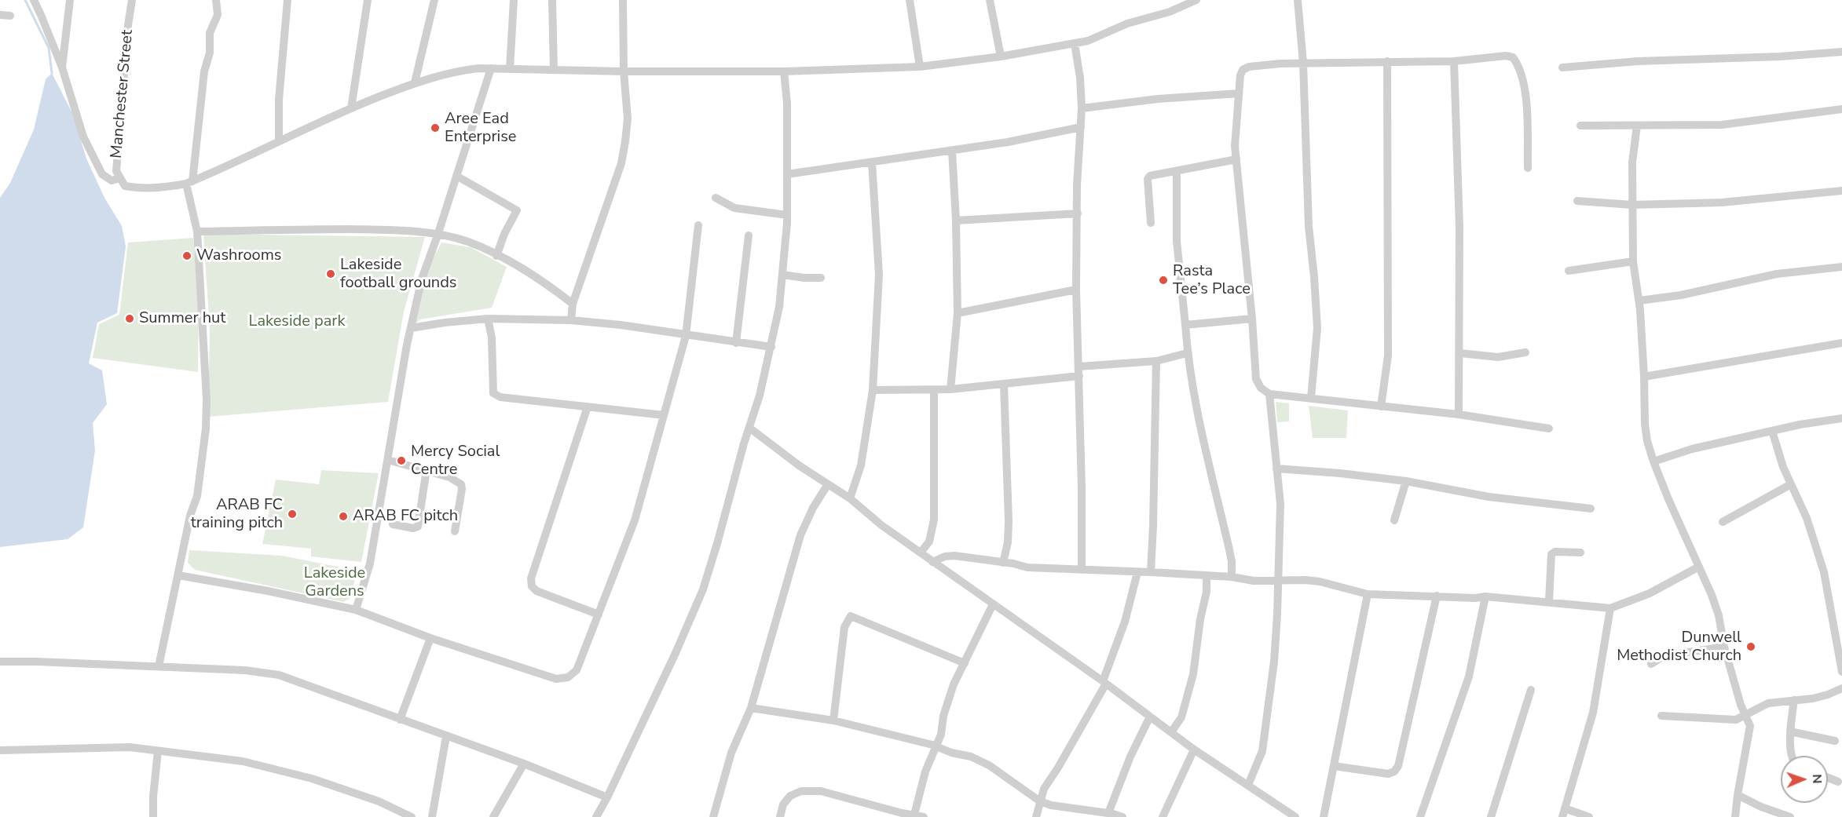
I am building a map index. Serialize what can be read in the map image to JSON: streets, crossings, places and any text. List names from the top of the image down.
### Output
{
  "streets": {
    "street": ["Manchester Street"]
  },
  "parks": ["Lakeside park", "Lakeside Gardens"],
  "places": [
    "Aree Ead Enterprise",
    "Washrooms",
    "Lakeside football grounds",
    "Rasta Tee’s Place",
    "Summer hut",
    "Mercy Social Centre",
    "ARAB FC training pitch",
    "ARAB FC pitch",
    "Dunwell Methodist Church"
  ],
  "north": "right"
}
